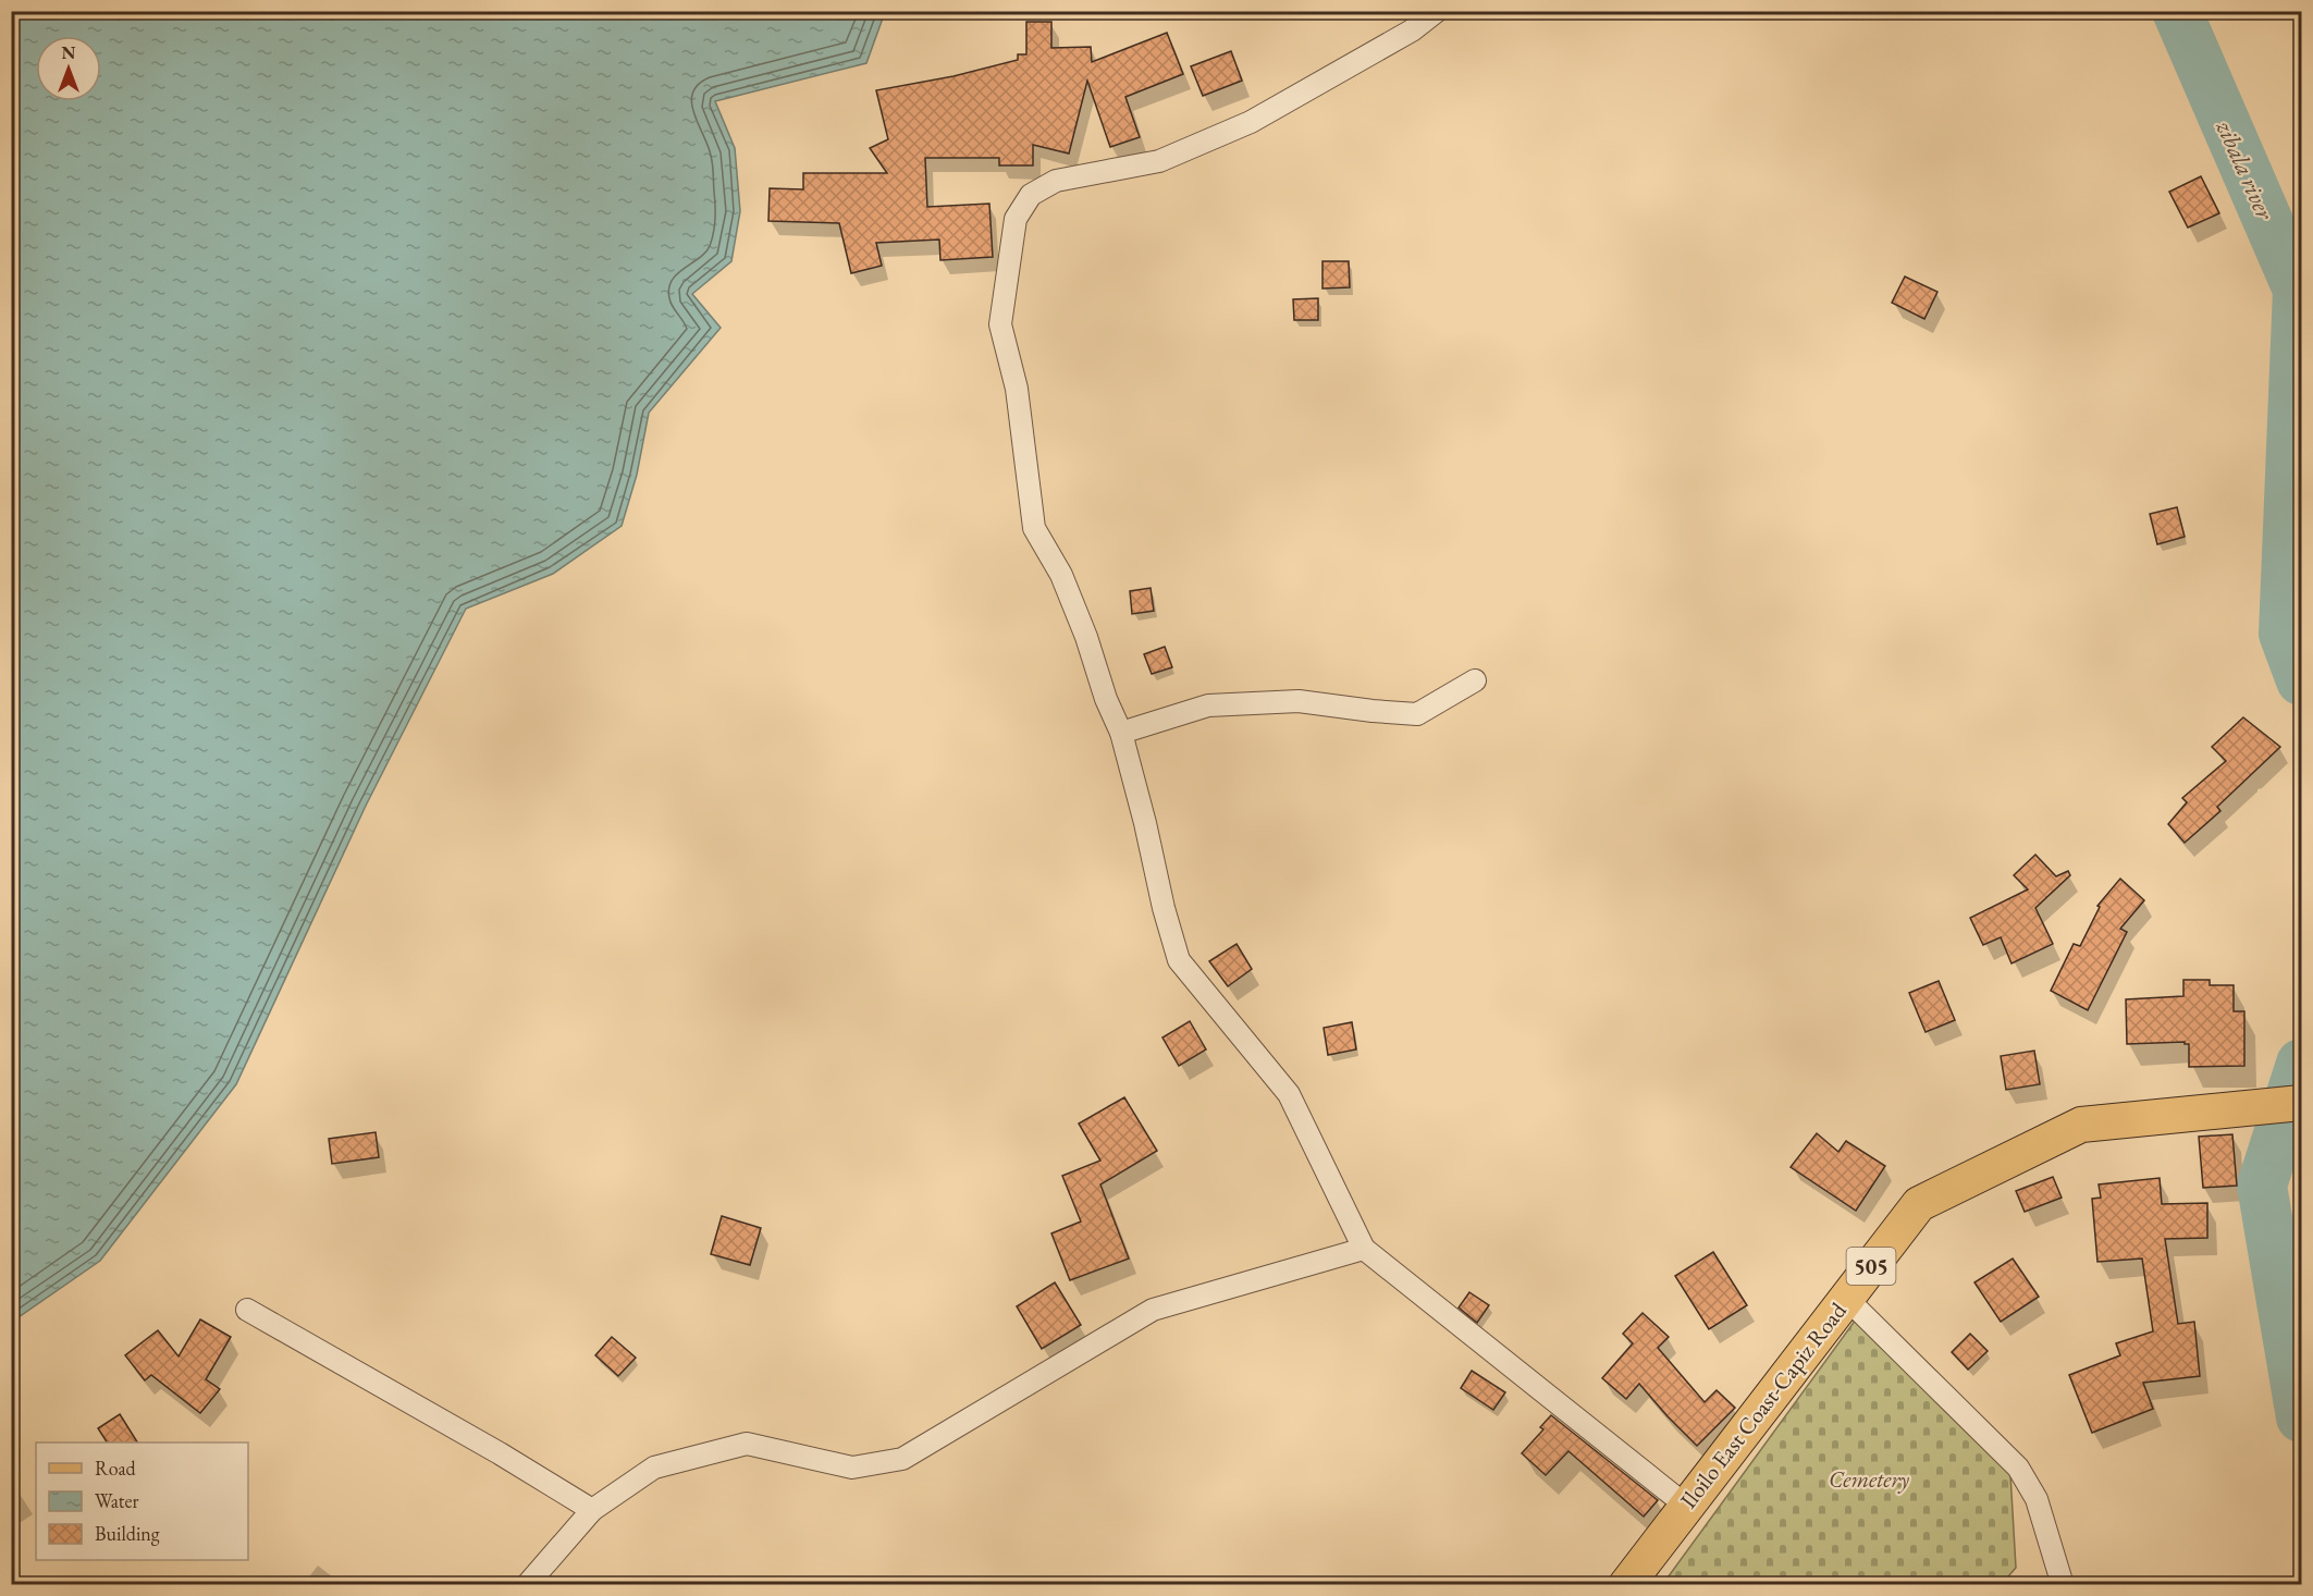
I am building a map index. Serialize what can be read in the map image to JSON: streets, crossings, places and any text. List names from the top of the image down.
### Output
{
  "streets": {
    "main road": ["505", "Iloilo East Coast-Capiz Road"]
  },
  "water": ["zibala river"],
  "parks": ["Cemetery"],
  "legend": ["Road", "Water", "Building"],
  "north": "top"
}
